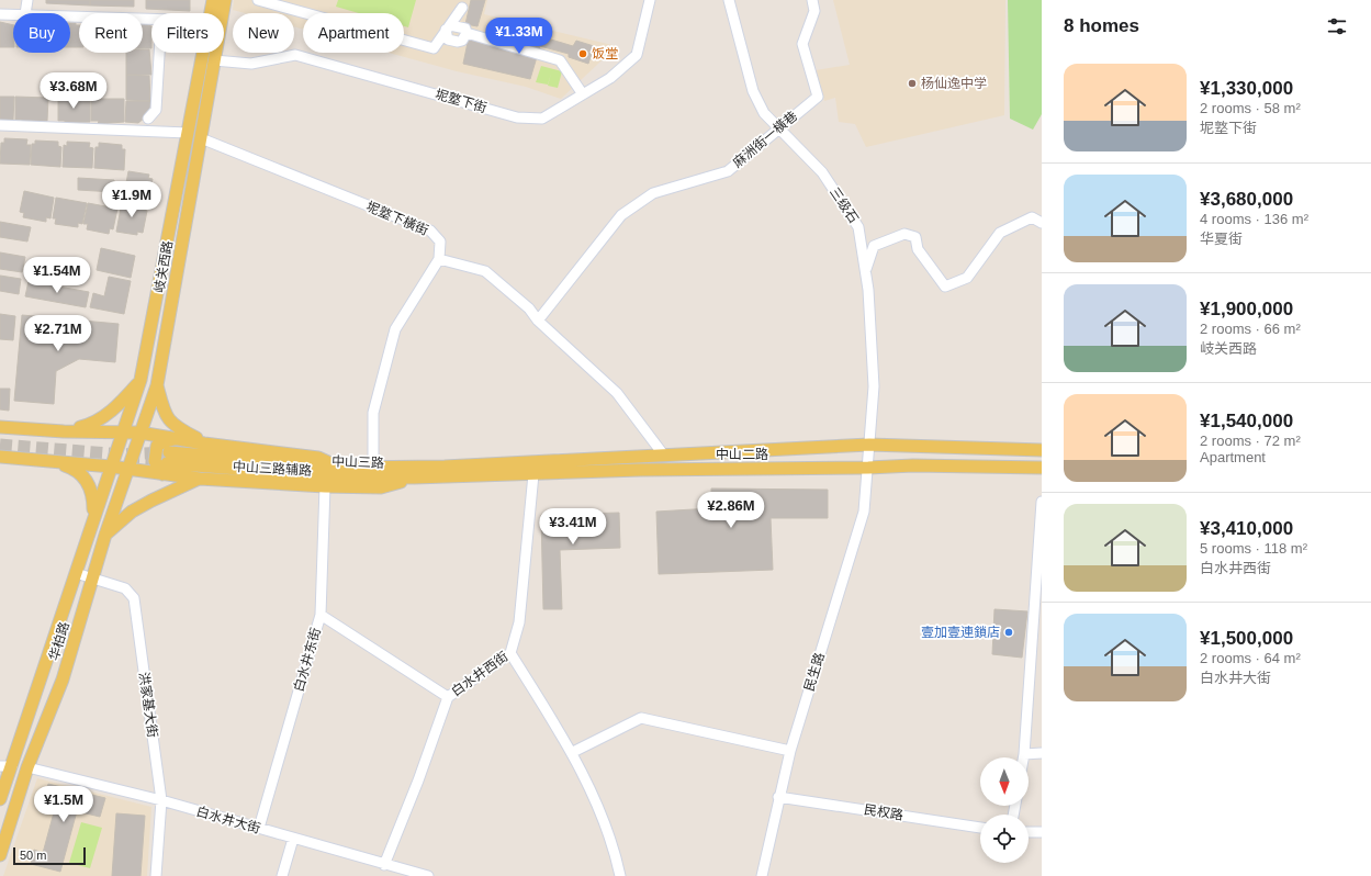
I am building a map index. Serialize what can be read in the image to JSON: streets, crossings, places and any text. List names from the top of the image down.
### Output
{
  "streets": {
    "main road": [
      "岐关西路",
      "中山二路",
      "中山三路",
      "中山三路辅路",
      "华柏路"
    ],
    "street": [
      "坭墪下街",
      "麻洲街一橫巷",
      "三级石",
      "坭墪下橫街",
      "白水井东街",
      "民生路",
      "白水井西街",
      "洪家基大街",
      "民权路",
      "白水井大街"
    ]
  },
  "crossings": [
    ["坭墪下街", "岐关西路"],
    ["麻洲街一橫巷", "三级石"],
    ["三级石", "中山二路"],
    ["三级石", "民生路"],
    ["坭墪下橫街", "岐关西路"],
    ["岐关西路", "中山三路辅路"],
    ["岐关西路", "华柏路"],
    ["中山二路", "中山三路"],
    ["中山二路", "民生路"],
    ["中山二路", "白水井西街"],
    ["中山三路", "中山三路辅路"],
    ["中山三路辅路", "华柏路"],
    ["中山三路辅路", "白水井东街"],
    ["华柏路", "洪家基大街"],
    ["华柏路", "白水井大街"],
    ["白水井东街", "白水井大街"],
    ["民生路", "民权路"],
    ["白水井西街", "白水井大街"],
    ["洪家基大街", "白水井大街"]
  ],
  "places": ["饭堂", "杨仙逸中学", "壹加壹連鎖店"],
  "scale_bar": "50 m",
  "north": "bottom",
  "page": {
    "heading": "8 homes",
    "chip": [
      "Buy",
      "Rent",
      "Filters",
      "New",
      "Apartment"
    ],
    "price": [
      "¥1.33M",
      "¥3.68M",
      "¥1.9M",
      "¥1.54M",
      "¥2.71M",
      "¥2.86M",
      "¥3.41M",
      "¥1.5M"
    ],
    "list": [
      {
        "name": "¥1,330,000",
        "note": "2 rooms · 58 m² · 坭墪下街"
      },
      {
        "name": "¥3,680,000",
        "note": "4 rooms · 136 m² · 华夏街"
      },
      {
        "name": "¥1,900,000",
        "note": "2 rooms · 66 m² · 岐关西路"
      },
      {
        "name": "¥1,540,000",
        "note": "2 rooms · 72 m² · Apartment"
      },
      {
        "name": "¥3,410,000",
        "note": "5 rooms · 118 m² · 白水井西街"
      },
      {
        "name": "¥1,500,000",
        "note": "2 rooms · 64 m² · 白水井大街"
      }
    ],
    "scale": "50 m"
  }
}
